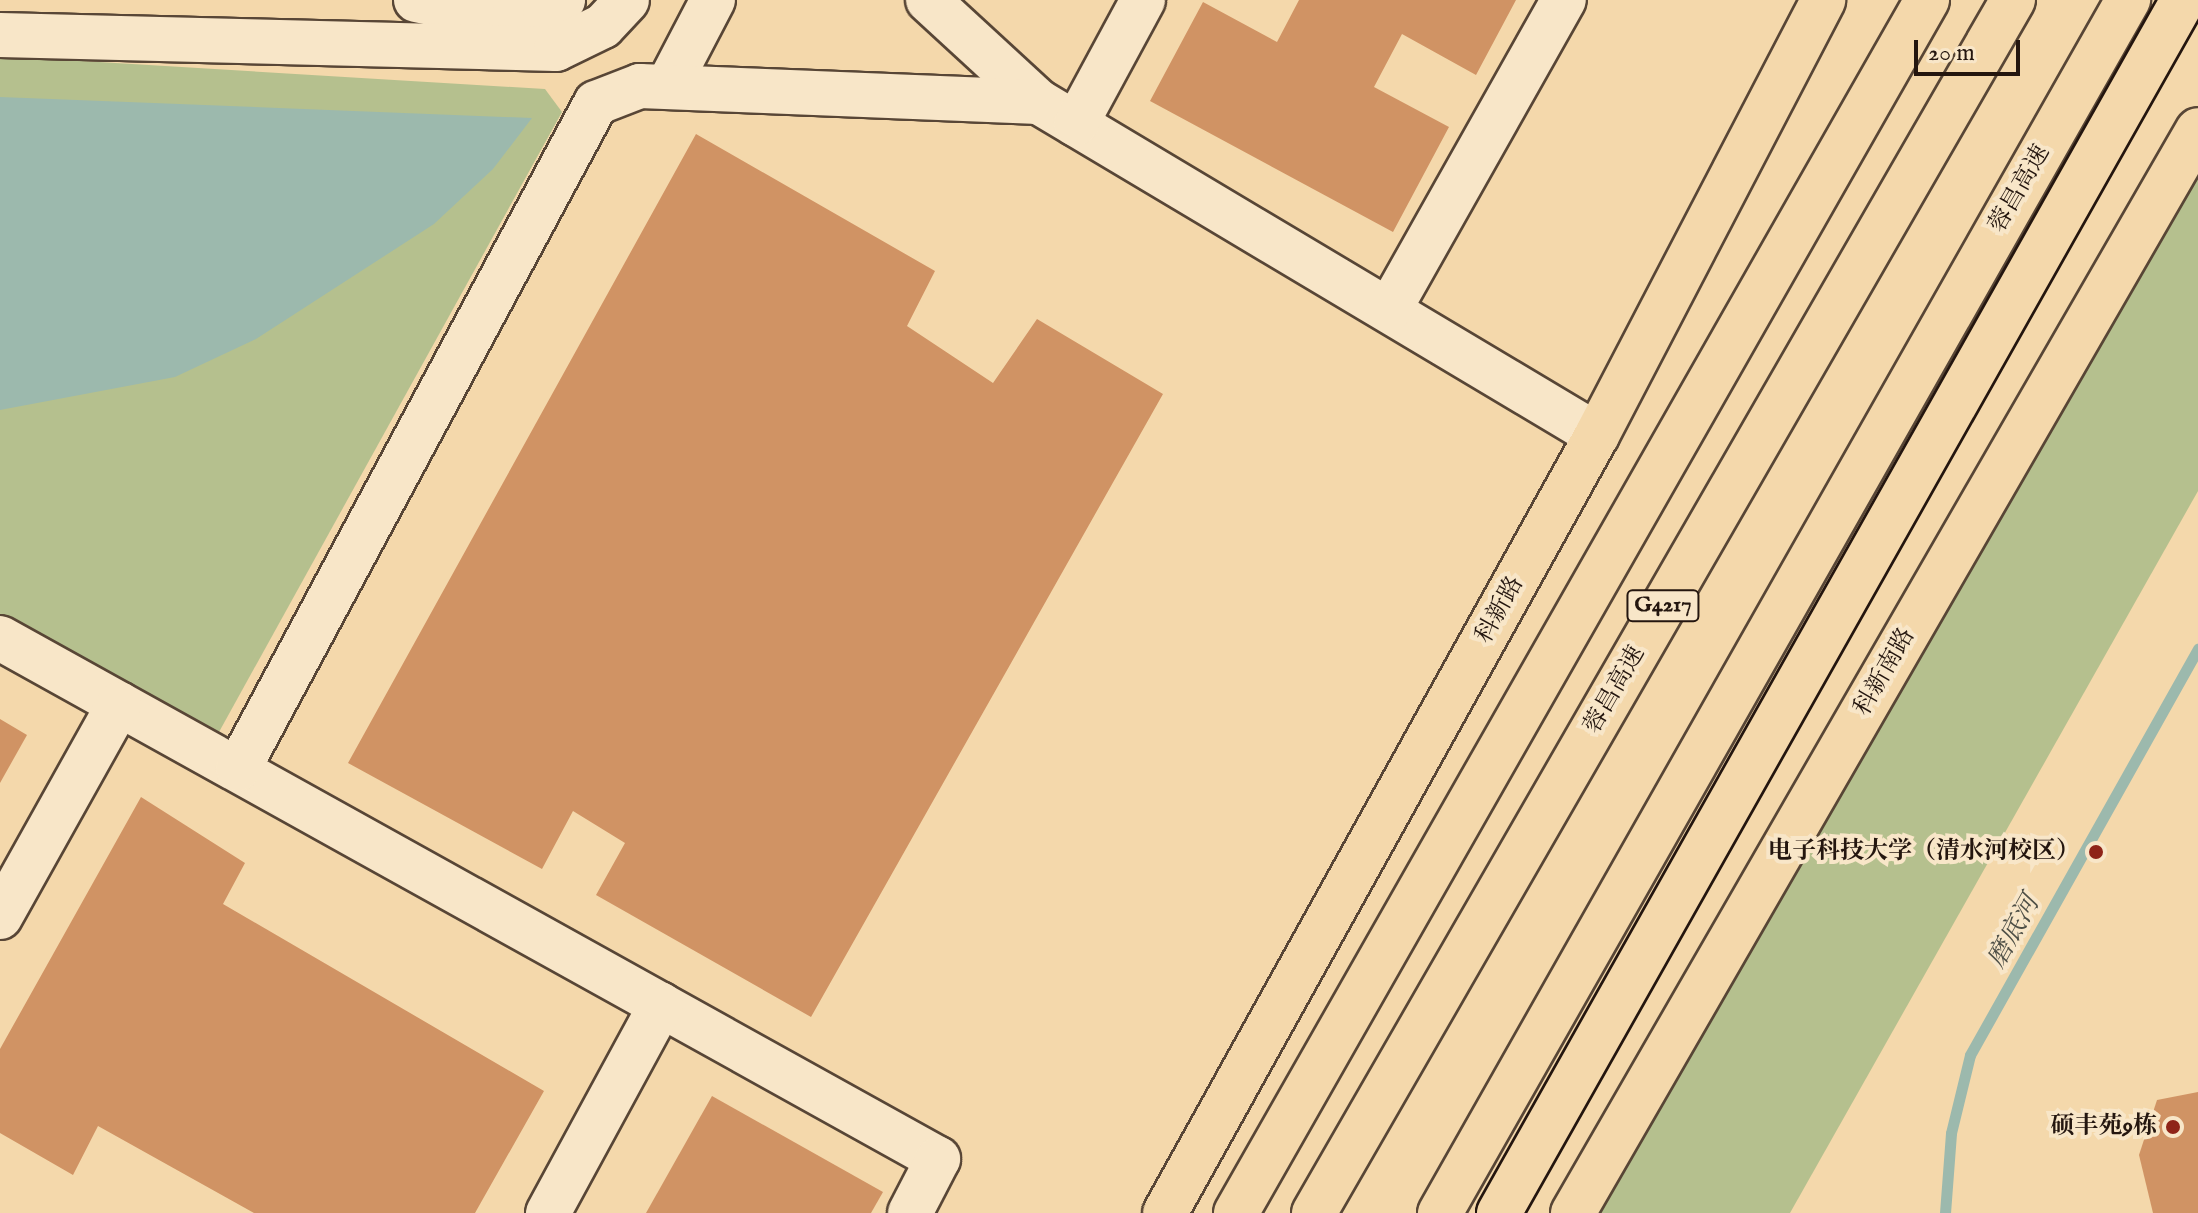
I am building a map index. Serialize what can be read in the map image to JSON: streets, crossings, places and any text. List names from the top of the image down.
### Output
{
  "streets": {
    "main road": [
      "蓉昌高速",
      "G4217",
      "科新路",
      "科新南路"
    ]
  },
  "water": ["磨底河"],
  "places": ["电子科技大学（清水河校区）", "硕丰苑9栋"],
  "scale_bar": "20 m"
}
